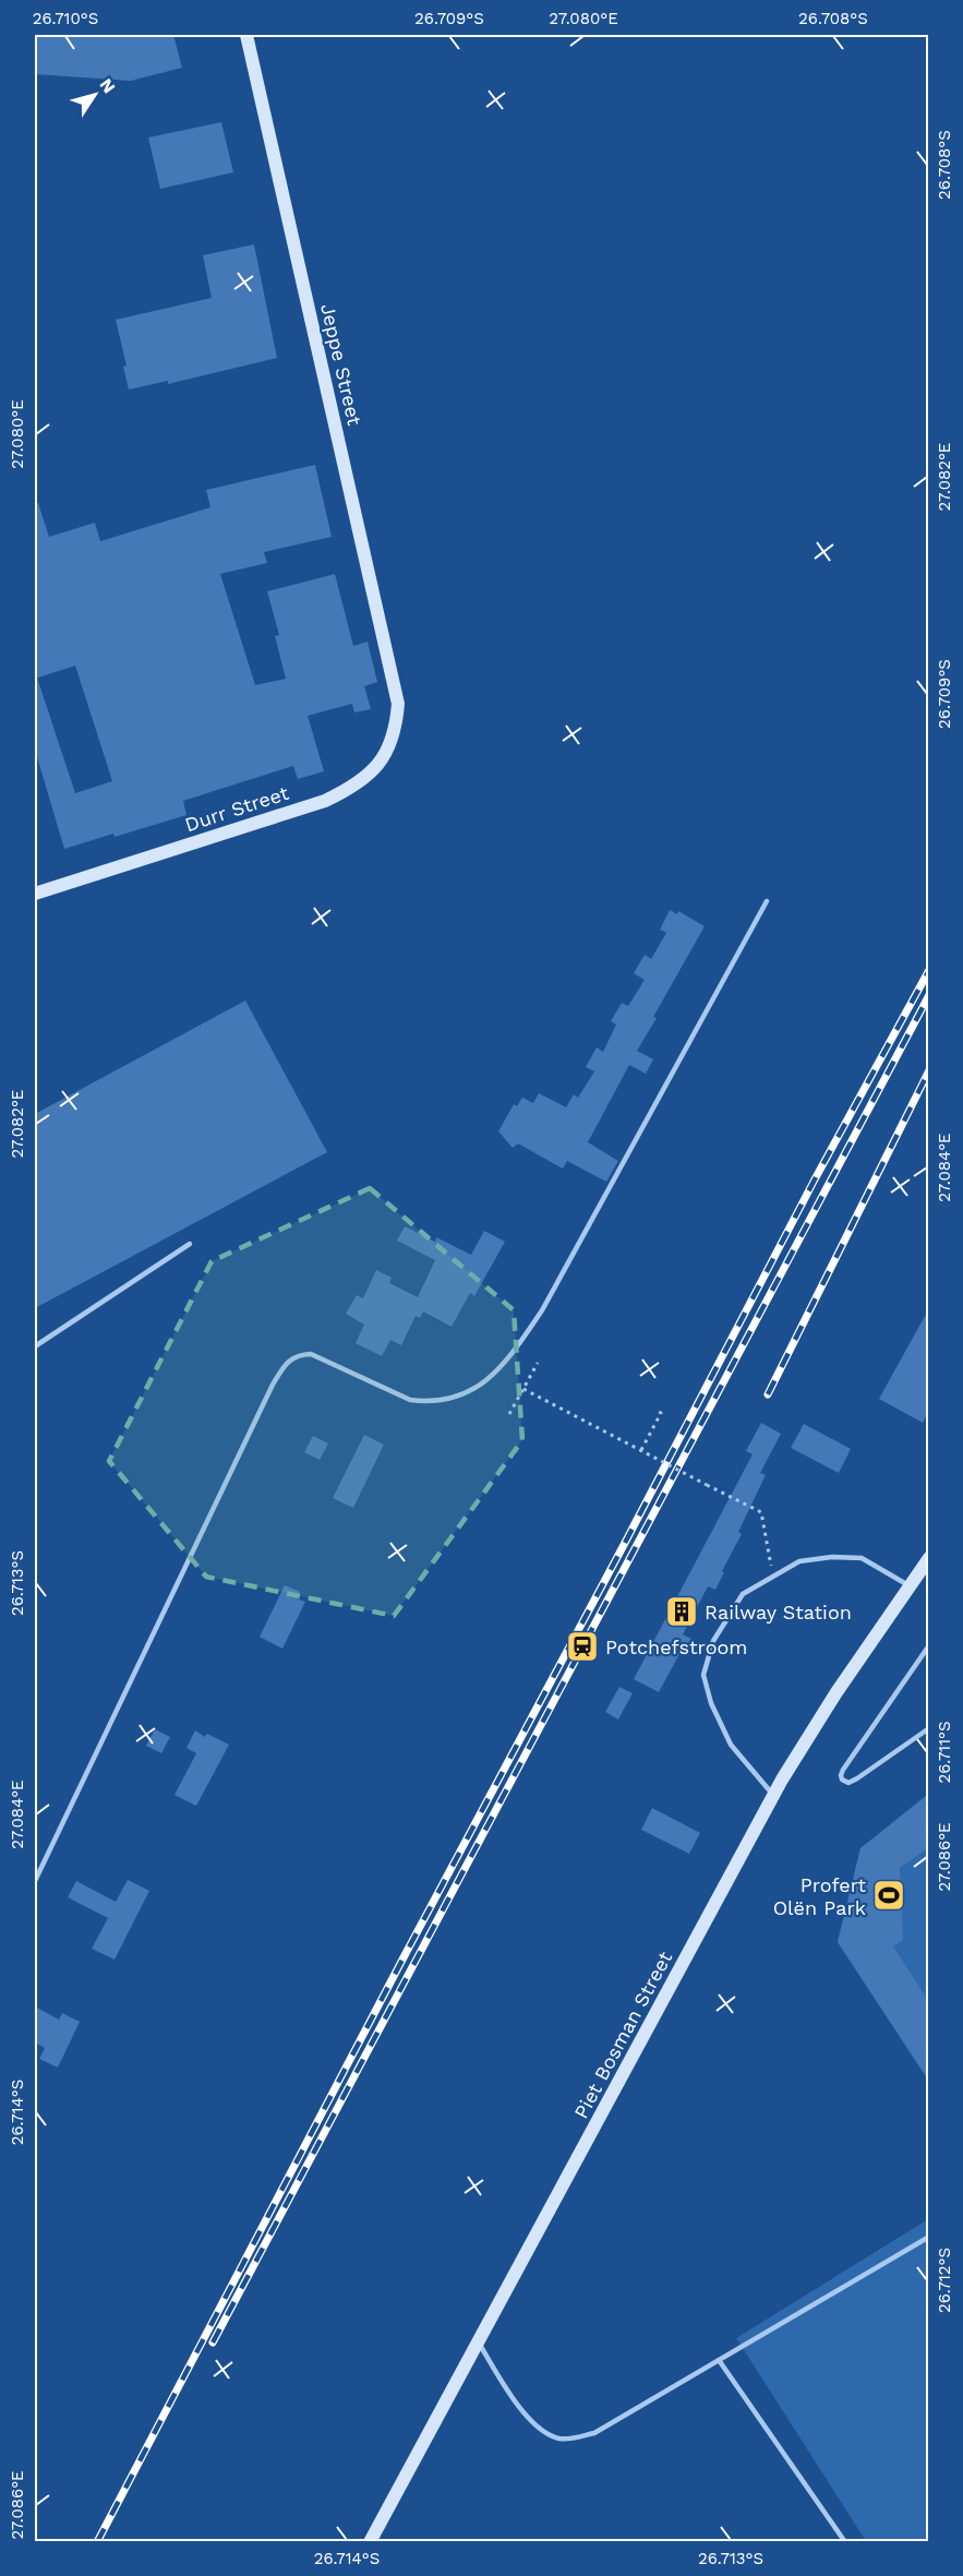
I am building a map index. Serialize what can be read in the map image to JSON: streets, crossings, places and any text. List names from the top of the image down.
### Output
{
  "streets": {
    "street": ["Jeppe Street", "Durr Street", "Piet Bosman Street"]
  },
  "crossings": [
    ["Jeppe Street", "Durr Street"]
  ],
  "places": {
    "building": ["Railway Station"],
    "station": ["Potchefstroom"],
    "sports": ["Profert Olën Park"]
  },
  "north": "top right",
  "coordinates": [
    "26.710°S",
    "26.709°S",
    "27.080°E",
    "26.708°S",
    "27.082°E",
    "27.084°E",
    "26.713°S",
    "26.711°S",
    "27.086°E",
    "26.714°S",
    "26.712°S"
  ]
}
